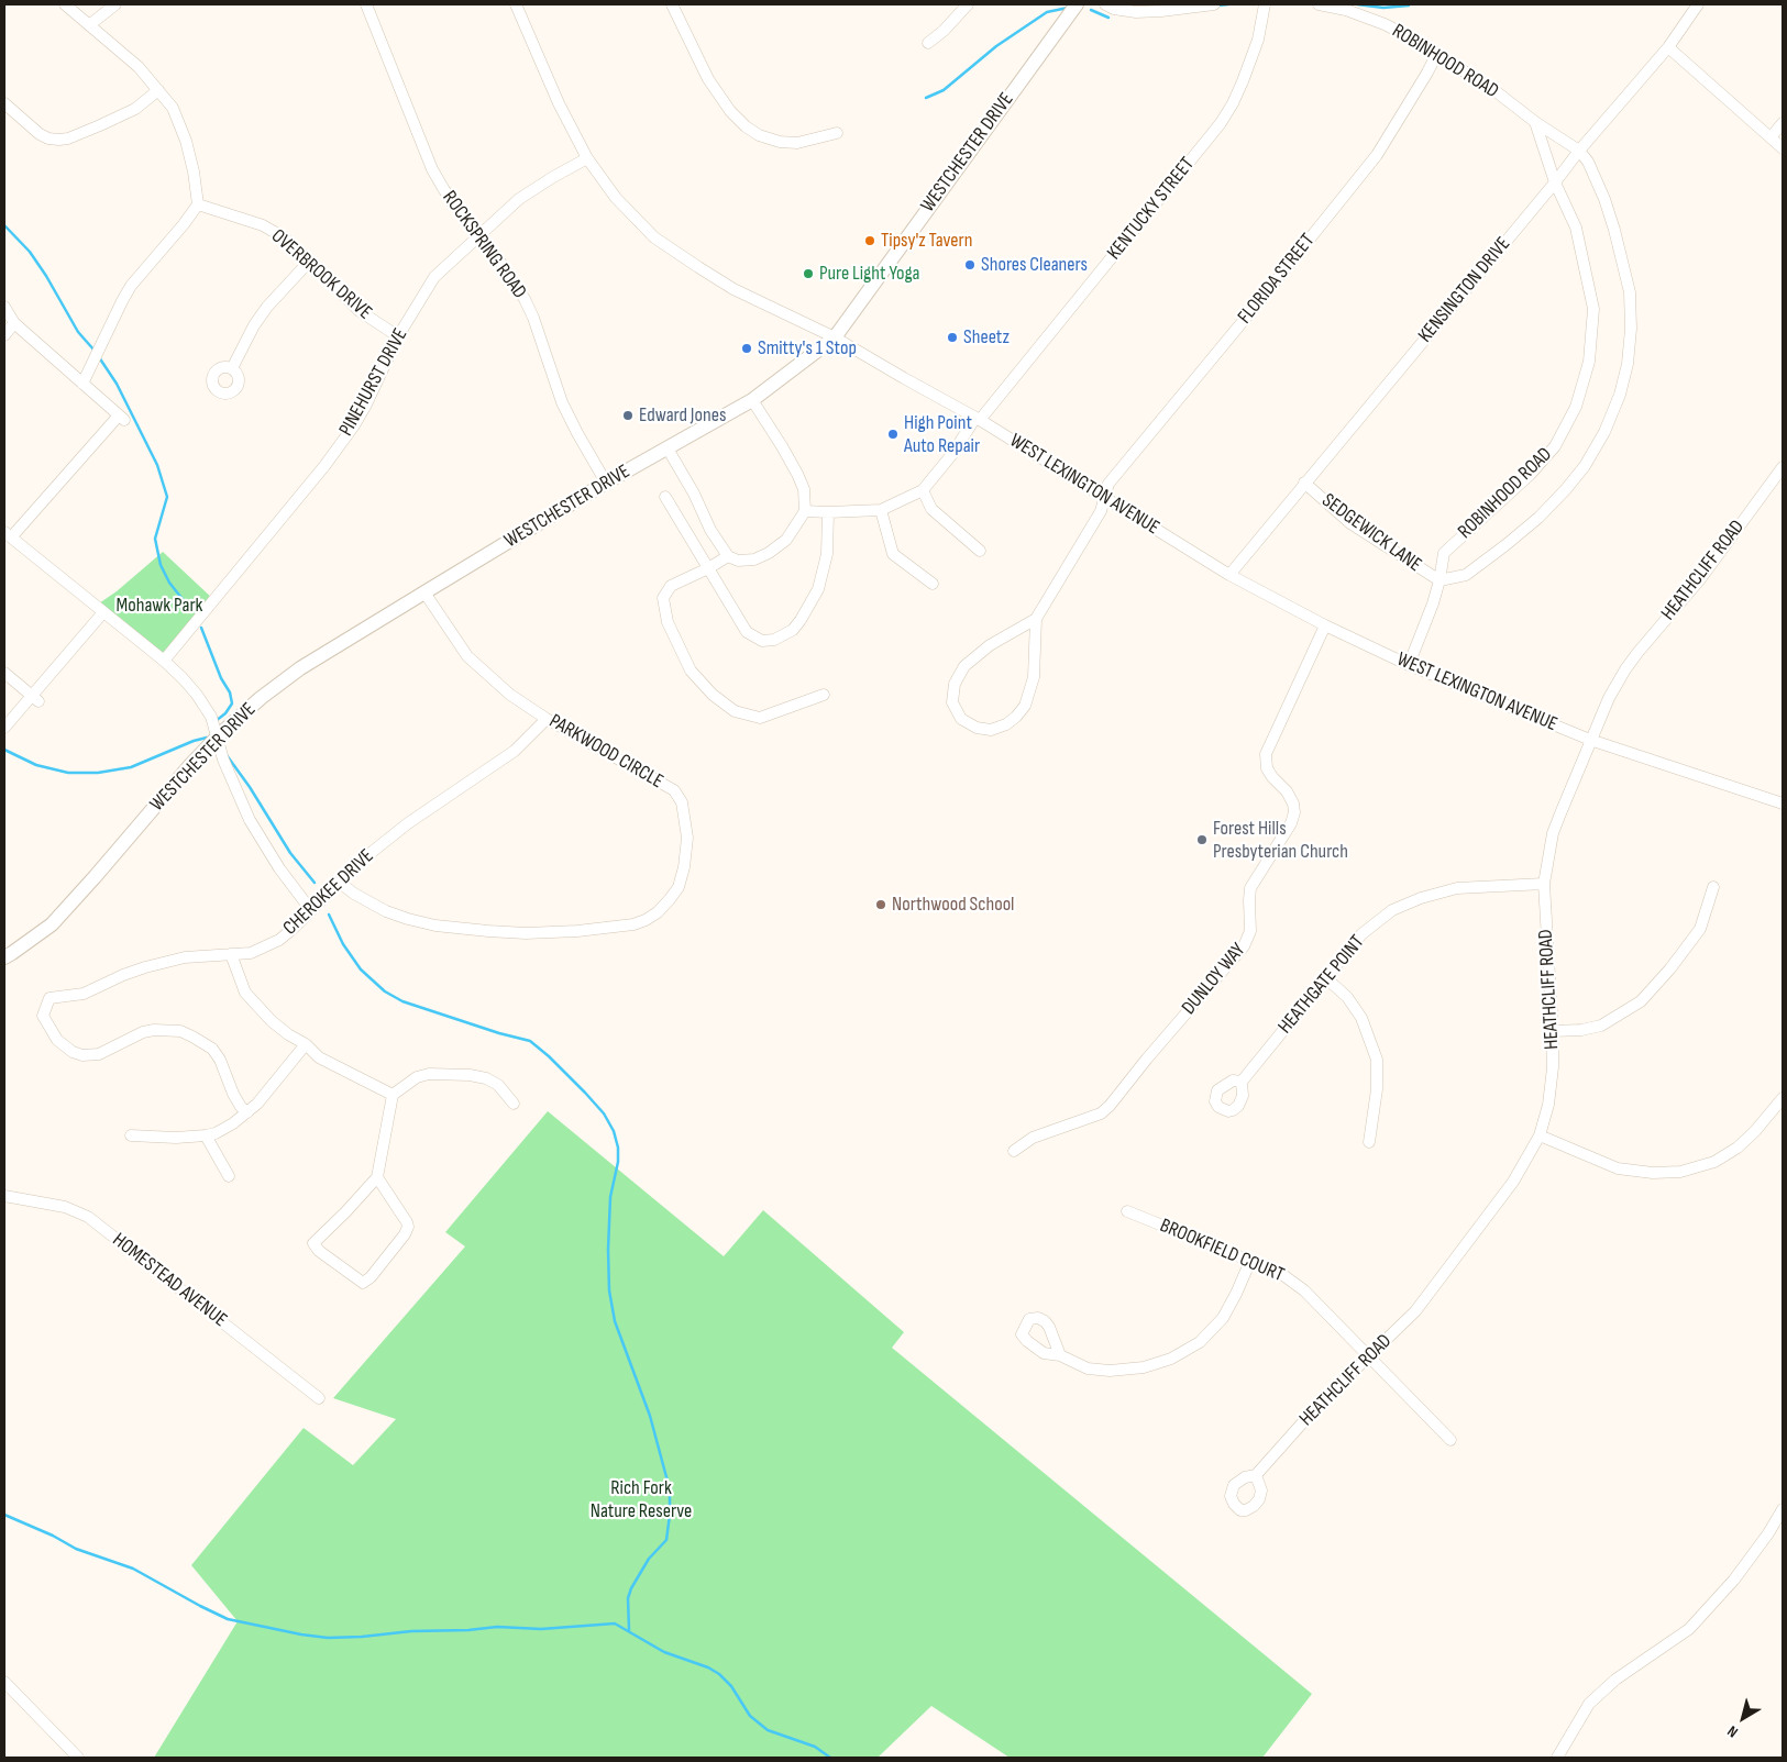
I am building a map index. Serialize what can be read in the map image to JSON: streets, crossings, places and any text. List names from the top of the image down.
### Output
{
  "streets": {
    "main road": ["WESTCHESTER DRIVE"],
    "street": [
      "ROBINHOOD ROAD",
      "KENTUCKY STREET",
      "ROCKSPRING ROAD",
      "OVERBROOK DRIVE",
      "FLORIDA STREET",
      "KENSINGTON DRIVE",
      "PINEHURST DRIVE",
      "WEST LEXINGTON AVENUE",
      "SEDGEWICK LANE",
      "HEATHCLIFF ROAD",
      "PARKWOOD CIRCLE",
      "CHEROKEE DRIVE",
      "DUNLOY WAY",
      "HEATHGATE POINT",
      "BROOKFIELD COURT",
      "HOMESTEAD AVENUE"
    ]
  },
  "crossings": [
    ["ROBINHOOD ROAD", "FLORIDA STREET"],
    ["ROBINHOOD ROAD", "KENSINGTON DRIVE"],
    ["ROBINHOOD ROAD", "WEST LEXINGTON AVENUE"],
    ["ROBINHOOD ROAD", "SEDGEWICK LANE"],
    ["WESTCHESTER DRIVE", "ROCKSPRING ROAD"],
    ["WESTCHESTER DRIVE", "WEST LEXINGTON AVENUE"],
    ["WESTCHESTER DRIVE", "PARKWOOD CIRCLE"],
    ["KENTUCKY STREET", "WEST LEXINGTON AVENUE"],
    ["ROCKSPRING ROAD", "PINEHURST DRIVE"],
    ["OVERBROOK DRIVE", "PINEHURST DRIVE"],
    ["FLORIDA STREET", "WEST LEXINGTON AVENUE"],
    ["KENSINGTON DRIVE", "WEST LEXINGTON AVENUE"],
    ["KENSINGTON DRIVE", "SEDGEWICK LANE"],
    ["PINEHURST DRIVE", "WEST LEXINGTON AVENUE"],
    ["WEST LEXINGTON AVENUE", "HEATHCLIFF ROAD"],
    ["WEST LEXINGTON AVENUE", "DUNLOY WAY"],
    ["HEATHCLIFF ROAD", "HEATHGATE POINT"],
    ["HEATHCLIFF ROAD", "BROOKFIELD COURT"],
    ["PARKWOOD CIRCLE", "CHEROKEE DRIVE"]
  ],
  "parks": ["Mohawk Park", "Rich Fork Nature Reserve"],
  "places": [
    "Tipsy'z Tavern",
    "Shores Cleaners",
    "Pure Light Yoga",
    "Sheetz",
    "Smitty's 1 Stop",
    "Edward Jones",
    "High Point Auto Repair",
    "Forest Hills Presbyterian Church",
    "Northwood School"
  ],
  "north": "bottom left"
}
